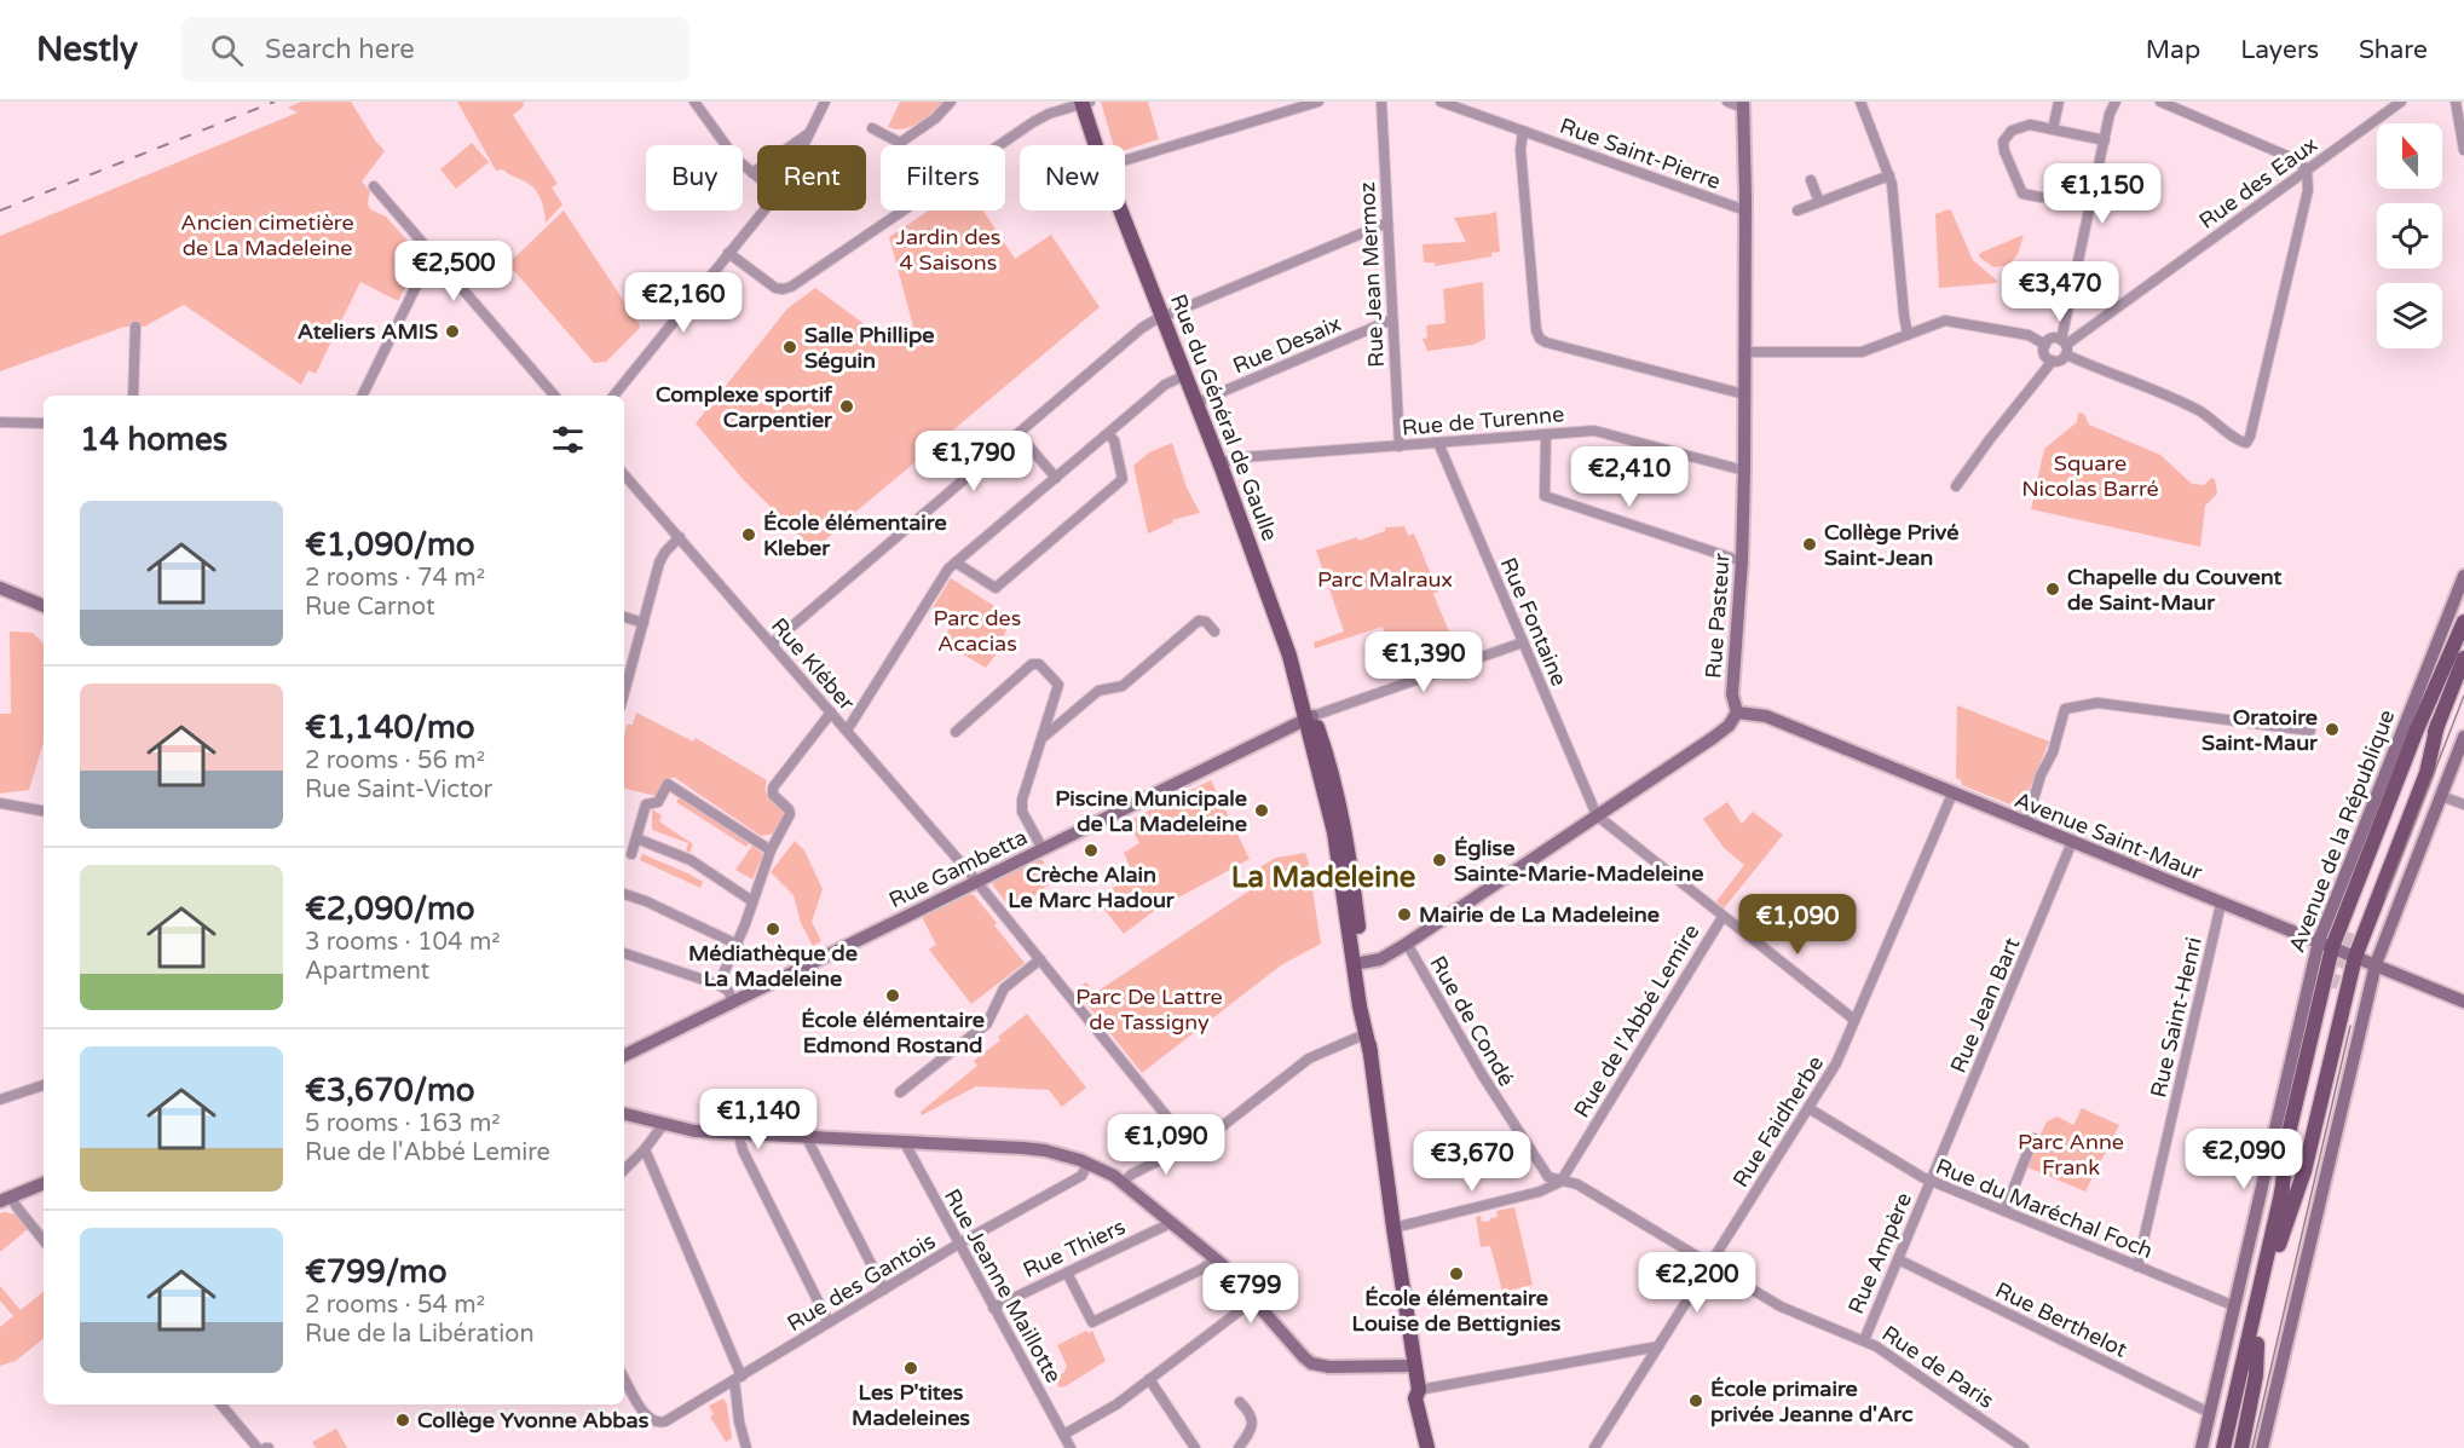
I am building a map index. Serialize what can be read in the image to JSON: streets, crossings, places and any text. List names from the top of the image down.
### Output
{
  "streets": {
    "main road": ["Rue du Général de Gaulle", "Avenue de la République"],
    "street": [
      "Rue Saint-Pierre",
      "Rue des Eaux",
      "Rue Jean Mermoz",
      "Rue Desaix",
      "Rue de Turenne",
      "Rue Pasteur",
      "Rue Fontaine",
      "Rue Kléber",
      "Avenue Saint-Maur",
      "Rue Gambetta",
      "Rue Jean Bart",
      "Rue Saint-Henri",
      "Rue de Condé",
      "Rue de l'Abbé Lemire",
      "Rue Faidherbe",
      "Rue du Maréchal Foch",
      "Rue Thiers",
      "Rue Ampère",
      "Rue des Gantois",
      "Rue Jeanne Maillotte",
      "Rue Berthelot",
      "Rue de Paris"
    ]
  },
  "crossings": [
    ["Rue Saint-Pierre", "Rue Pasteur"],
    ["Rue Jean Mermoz", "Rue Desaix"],
    ["Rue Jean Mermoz", "Rue de Turenne"],
    ["Rue Desaix", "Rue du Général de Gaulle"],
    ["Rue du Général de Gaulle", "Rue de Turenne"],
    ["Rue du Général de Gaulle", "Rue Gambetta"],
    ["Rue de Turenne", "Rue Pasteur"],
    ["Rue de Turenne", "Rue Fontaine"],
    ["Rue Pasteur", "Avenue Saint-Maur"],
    ["Rue Kléber", "Rue Gambetta"],
    ["Avenue de la République", "Avenue Saint-Maur"],
    ["Avenue de la République", "Rue du Maréchal Foch"],
    ["Avenue de la République", "Rue Berthelot"],
    ["Avenue Saint-Maur", "Rue Jean Bart"],
    ["Avenue Saint-Maur", "Rue Saint-Henri"],
    ["Avenue Saint-Maur", "Rue Faidherbe"],
    ["Rue Jean Bart", "Rue du Maréchal Foch"],
    ["Rue Jean Bart", "Rue Ampère"],
    ["Rue Saint-Henri", "Rue du Maréchal Foch"],
    ["Rue de Condé", "Rue de l'Abbé Lemire"],
    ["Rue de Condé", "Rue de Paris"],
    ["Rue de l'Abbé Lemire", "Rue de Paris"],
    ["Rue Faidherbe", "Rue du Maréchal Foch"],
    ["Rue Faidherbe", "Rue de Paris"],
    ["Rue du Maréchal Foch", "Rue Ampère"],
    ["Rue Thiers", "Rue Jeanne Maillotte"],
    ["Rue Ampère", "Rue Berthelot"],
    ["Rue Ampère", "Rue de Paris"],
    ["Rue des Gantois", "Rue Jeanne Maillotte"]
  ],
  "districts": ["La Madeleine"],
  "parks": [
    "Ancien cimetière de La Madeleine",
    "Jardin des 4 Saisons",
    "Square Nicolas Barré",
    "Parc Malraux",
    "Parc des Acacias",
    "Parc De Lattre de Tassigny",
    "Parc Anne Frank"
  ],
  "places": [
    "Ateliers AMIS",
    "Salle Phillipe Séguin",
    "Complexe sportif Carpentier",
    "École élémentaire Kleber",
    "Collège Privé Saint-Jean",
    "Chapelle du Couvent de Saint-Maur",
    "Oratoire Saint-Maur",
    "Piscine Municipale de La Madeleine",
    "Crèche Alain Le Marc Hadour",
    "Église Sainte-Marie-Madeleine",
    "Mairie de La Madeleine",
    "Médiathèque de La Madeleine",
    "École élémentaire Edmond Rostand",
    "École élémentaire Louise de Bettignies",
    "Les P'tites Madeleines",
    "École primaire privée Jeanne d'Arc",
    "Collège Yvonne Abbas"
  ],
  "north": "top",
  "page": {
    "header": "Nestly",
    "search": "Search here",
    "nav": ["Map", "Layers", "Share"],
    "chip": [
      "Buy",
      "Rent",
      "Filters",
      "New"
    ],
    "price": [
      "€1,150",
      "€2,500",
      "€3,470",
      "€2,160",
      "€1,790",
      "€2,410",
      "€1,390",
      "€1,090",
      "€1,140",
      "€1,090",
      "€2,090",
      "€3,670",
      "€2,200",
      "€799"
    ],
    "heading": "14 homes",
    "list": [
      {
        "name": "€1,090/mo",
        "note": "2 rooms · 74 m² · Rue Carnot"
      },
      {
        "name": "€1,140/mo",
        "note": "2 rooms · 56 m² · Rue Saint-Victor"
      },
      {
        "name": "€2,090/mo",
        "note": "3 rooms · 104 m² · Apartment"
      },
      {
        "name": "€3,670/mo",
        "note": "5 rooms · 163 m² · Rue de l'Abbé Lemire"
      },
      {
        "name": "€799/mo",
        "note": "2 rooms · 54 m² · Rue de la Libération"
      }
    ]
  }
}
